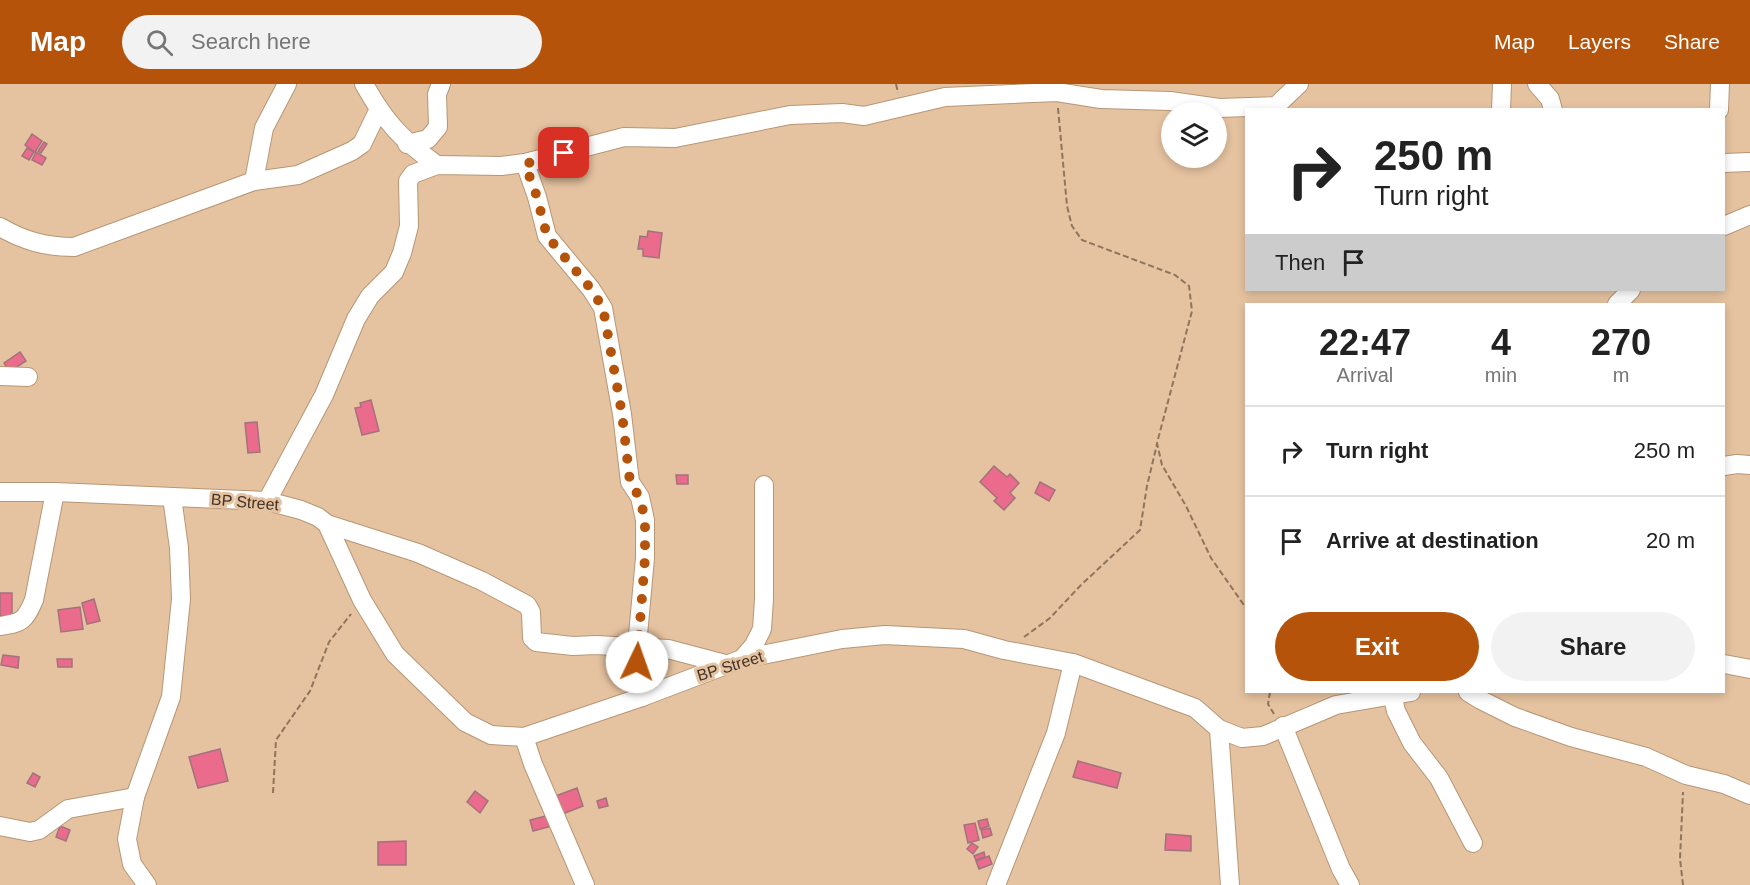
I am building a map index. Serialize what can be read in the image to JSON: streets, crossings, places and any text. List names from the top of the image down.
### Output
{
  "streets": {
    "street": ["BP Street"]
  },
  "page": {
    "header": "Map",
    "search": "Search here",
    "nav": ["Map", "Layers", "Share"],
    "turn": ["250 m", "Turn right"],
    "then": "Then",
    "eta": [
      "22:47",
      "Arrival",
      "4",
      "min",
      "270",
      "m"
    ],
    "list": [
      {
        "name": "Turn right",
        "value": "250 m"
      },
      {
        "name": "Arrive at destination",
        "value": "20 m"
      }
    ],
    "buttons": ["Exit", "Share"]
  }
}
